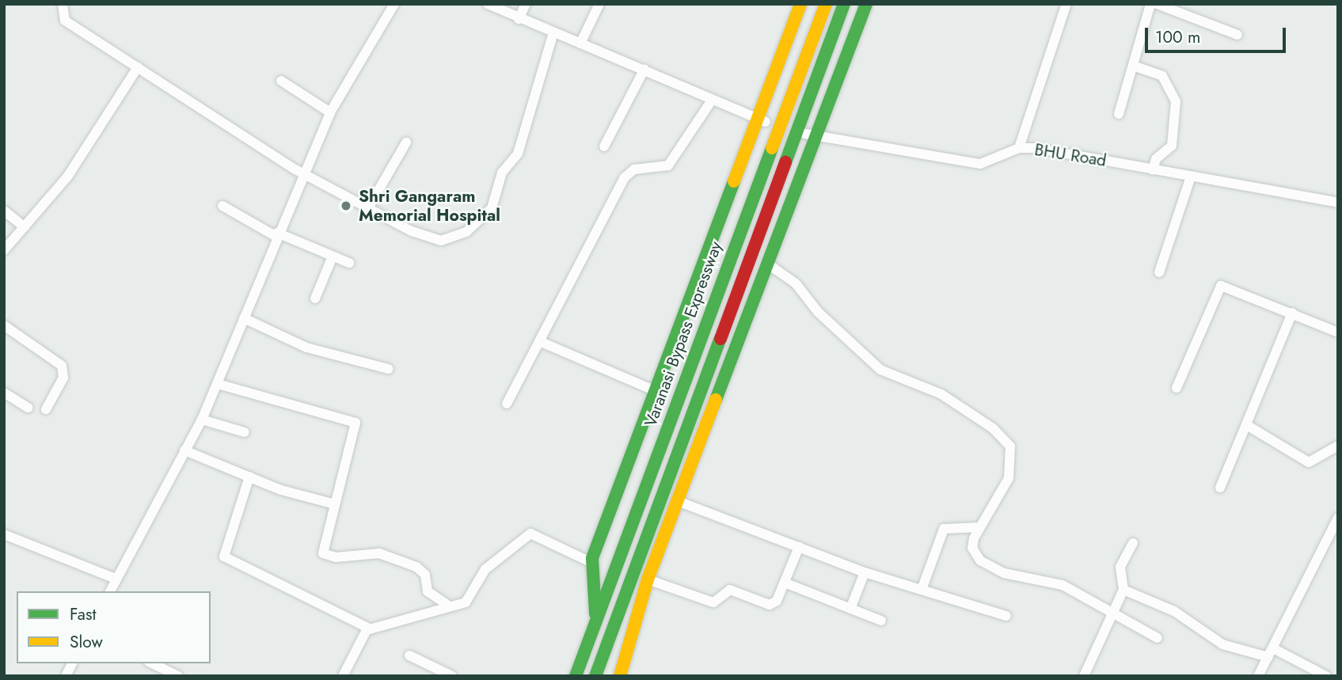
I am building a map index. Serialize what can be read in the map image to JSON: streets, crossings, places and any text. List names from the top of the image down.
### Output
{
  "streets": {
    "main road": ["Varanasi Bypass Expressway"],
    "street": ["BHU Road"]
  },
  "places": ["Shri Gangaram Memorial Hospital"],
  "legend": ["Fast", "Slow"],
  "scale_bar": "100 m"
}
